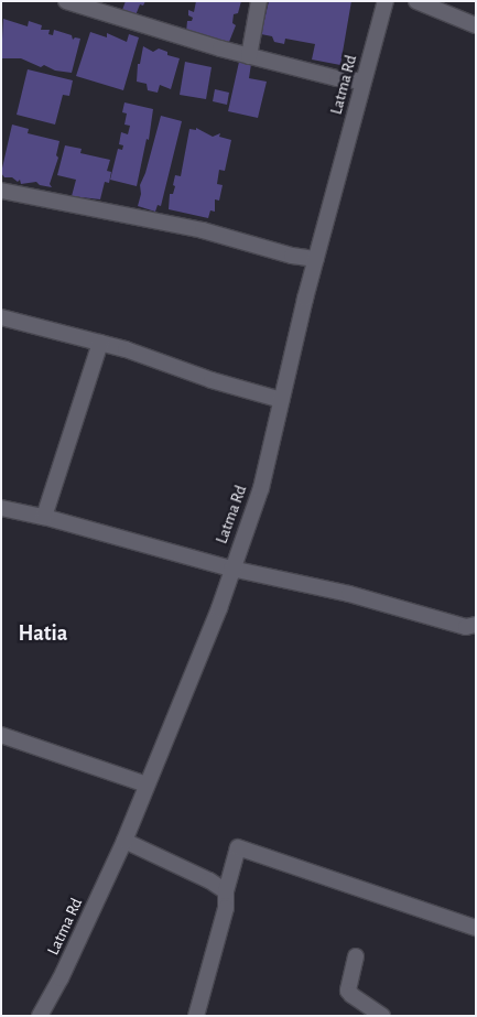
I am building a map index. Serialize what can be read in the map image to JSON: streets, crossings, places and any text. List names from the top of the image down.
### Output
{
  "streets": {
    "street": ["Latma Rd"]
  },
  "districts": ["Hatia"]
}
